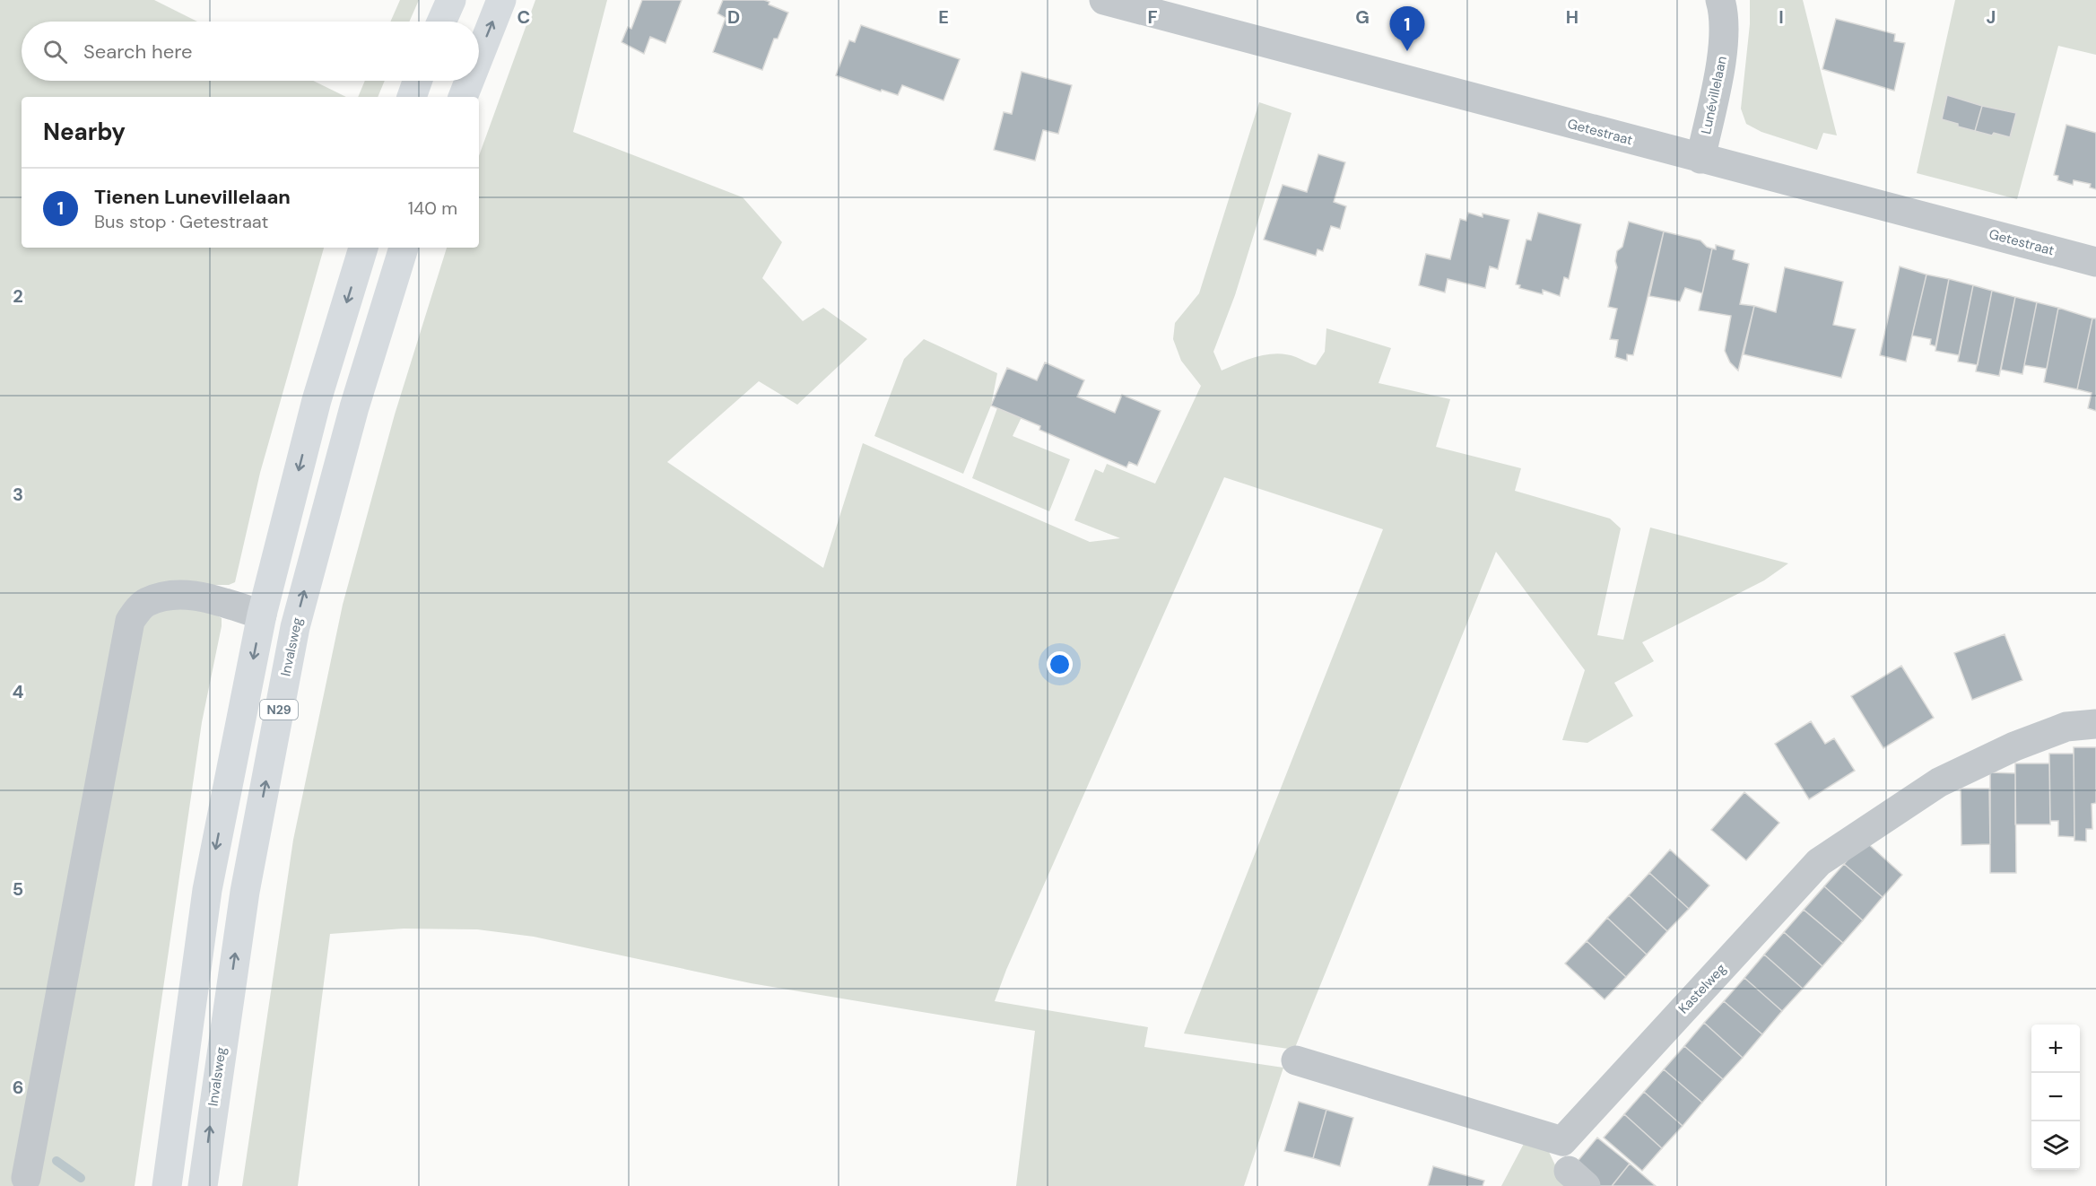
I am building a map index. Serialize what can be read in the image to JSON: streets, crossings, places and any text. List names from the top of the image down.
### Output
{
  "streets": {
    "main road": ["Invalsweg", "N29"],
    "street": ["Lunévillelaan", "Getestraat", "Kastelweg"]
  },
  "crossings": [
    ["Lunévillelaan", "Getestraat"]
  ],
  "page": {
    "pins": "1",
    "search": "Search here",
    "heading": "Nearby",
    "list": [
      {
        "mark": "1",
        "name": "Tienen Lunevillelaan",
        "note": "Bus stop · Getestraat",
        "value": "140 m"
      }
    ],
    "map_buttons": ["+", "−"]
  },
  "grid": {
    "columns": [
      "C",
      "D",
      "E",
      "F",
      "G",
      "H",
      "I",
      "J"
    ],
    "rows": [
      "2",
      "3",
      "4",
      "5",
      "6"
    ]
  }
}
